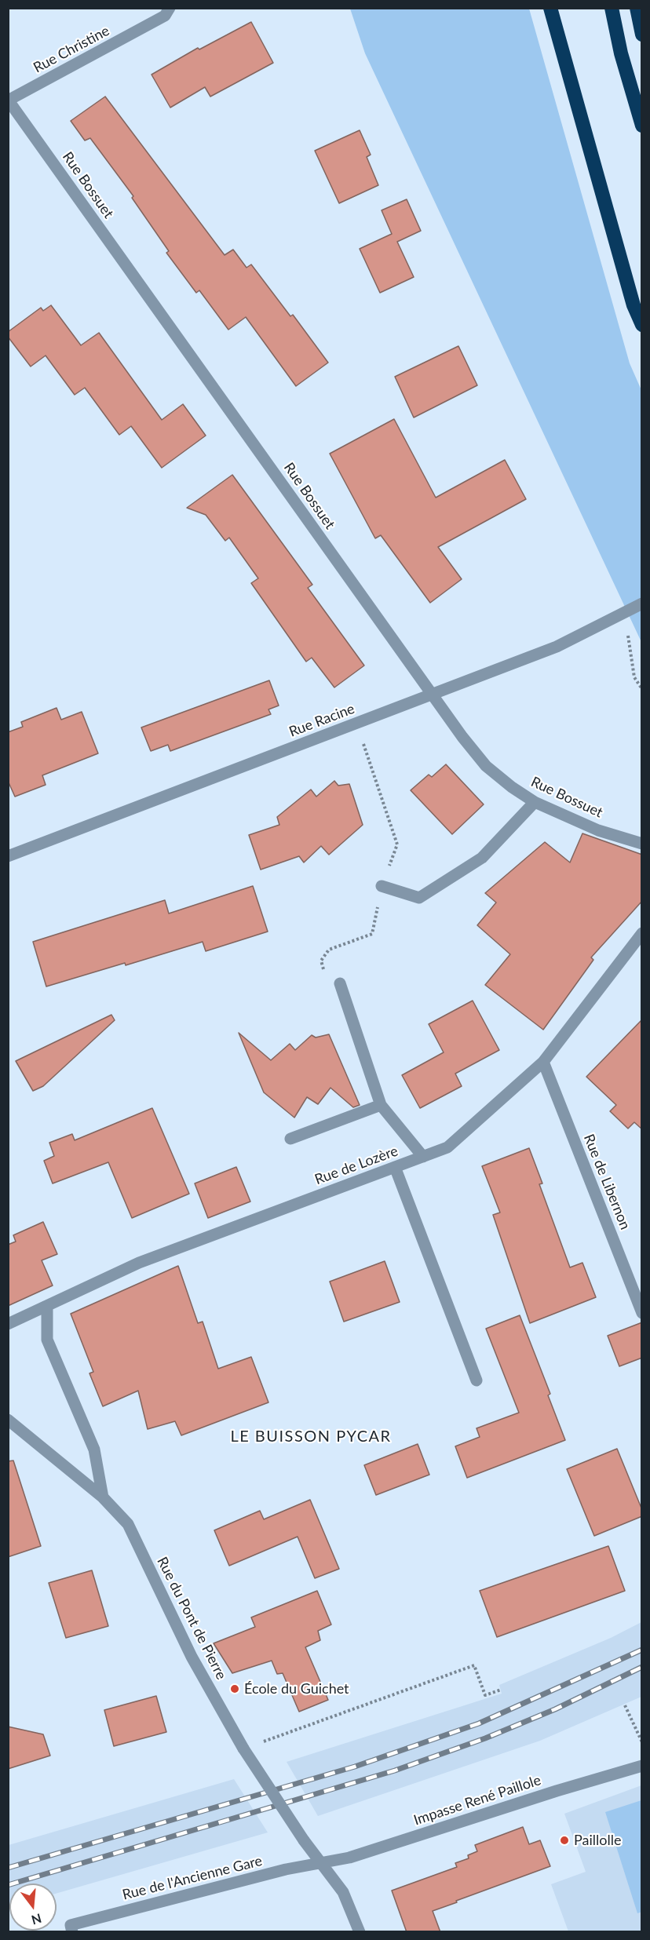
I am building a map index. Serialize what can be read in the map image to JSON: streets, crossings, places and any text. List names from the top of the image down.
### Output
{
  "streets": {
    "street": [
      "Rue Christine",
      "Rue Bossuet",
      "Rue Racine",
      "Rue de Lozère",
      "Rue de Libernon",
      "Rue du Pont de Pierre",
      "Impasse René Paillole",
      "Rue de l'Ancienne Gare"
    ]
  },
  "crossings": [
    ["Rue Christine", "Rue Bossuet"],
    ["Rue Bossuet", "Rue Racine"],
    ["Rue de Lozère", "Rue de Libernon"],
    ["Rue du Pont de Pierre", "Impasse René Paillole"],
    ["Rue du Pont de Pierre", "Rue de l'Ancienne Gare"],
    ["Impasse René Paillole", "Rue de l'Ancienne Gare"]
  ],
  "districts": ["LE BUISSON PYCAR"],
  "places": ["École du Guichet", "Paillolle"],
  "north": "bottom"
}
